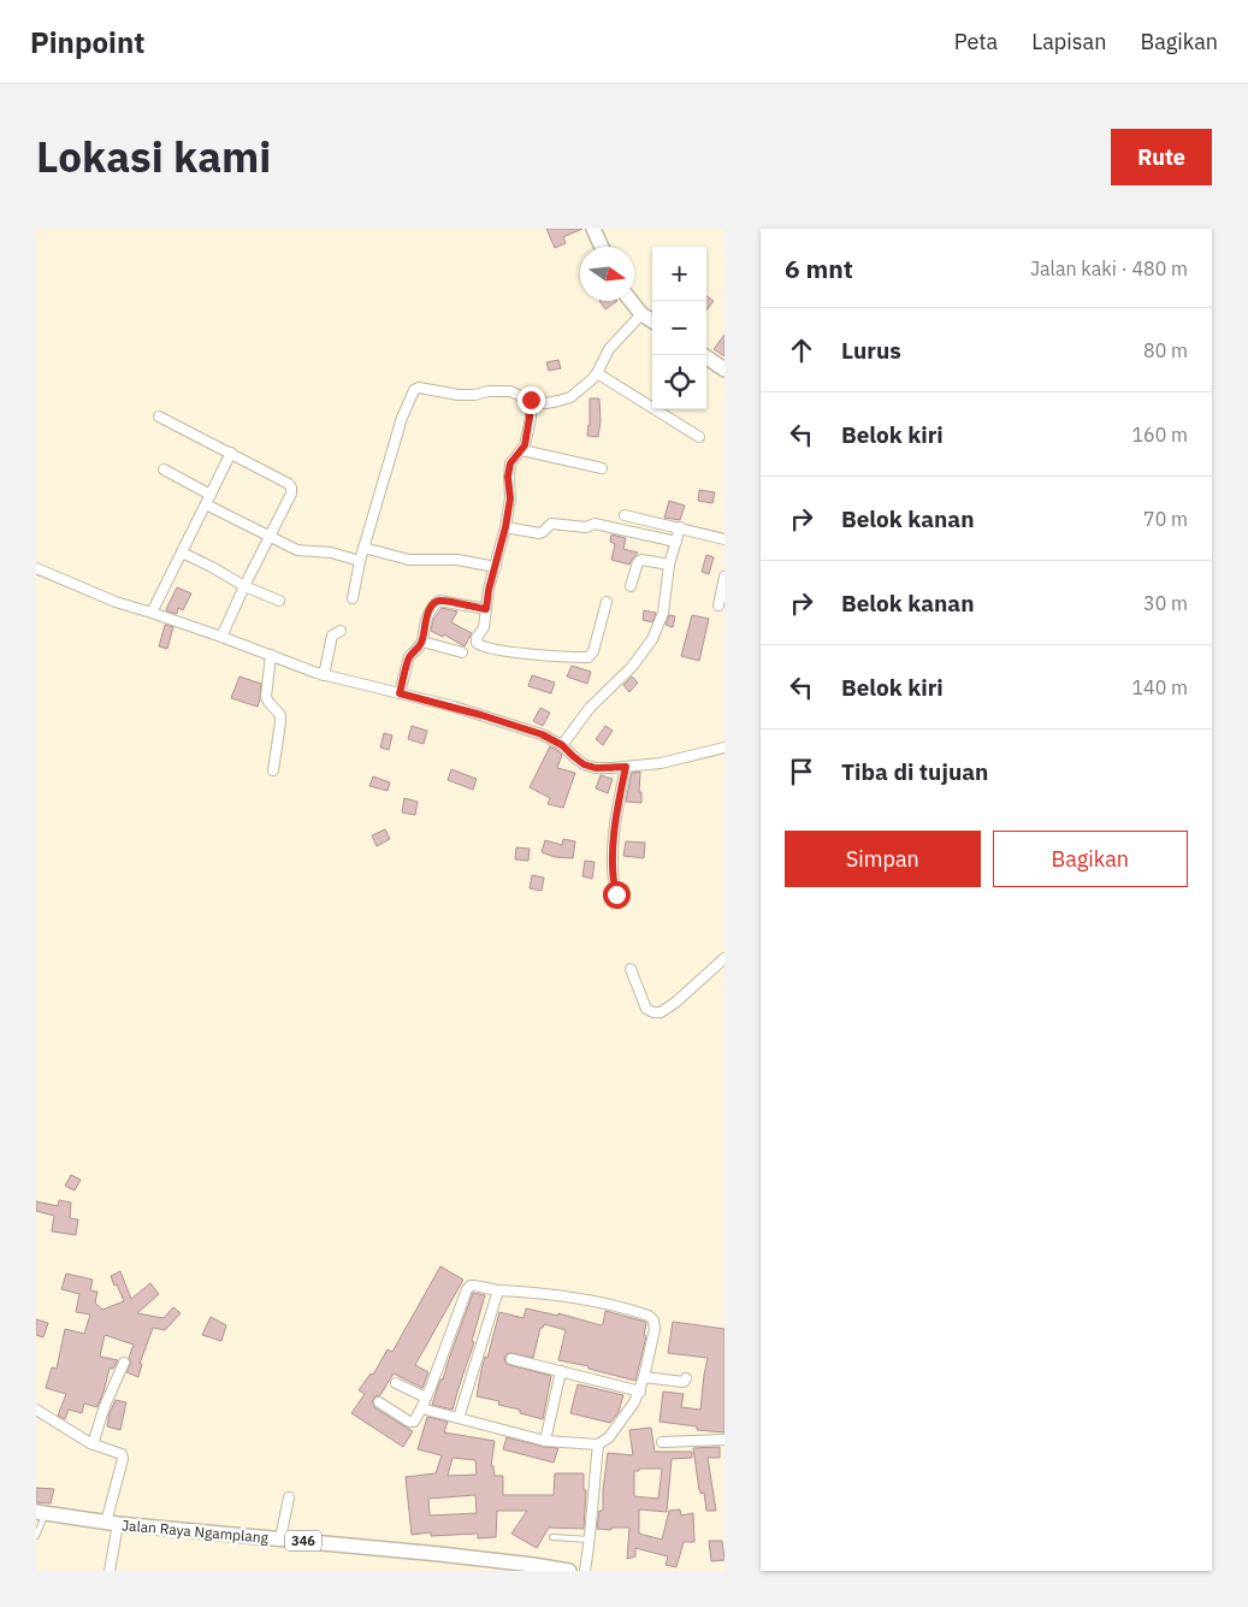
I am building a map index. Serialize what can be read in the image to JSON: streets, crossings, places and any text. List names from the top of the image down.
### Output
{
  "streets": {
    "main road": ["Jalan Raya Ngamplang", "346"]
  },
  "north": "right",
  "page": {
    "header": "Pinpoint",
    "nav": ["Peta", "Lapisan", "Bagikan"],
    "title": "Lokasi kami",
    "buttons": [
      "Rute",
      ["Simpan", "Bagikan"]
    ],
    "heading": ["6 mnt", "Jalan kaki · 480 m"],
    "map_buttons": ["+", "−"],
    "list": [
      ["Lurus", "80 m"],
      ["Belok kiri", "160 m"],
      ["Belok kanan", "70 m"],
      ["Belok kanan", "30 m"],
      ["Belok kiri", "140 m"],
      "Tiba di tujuan"
    ]
  }
}
